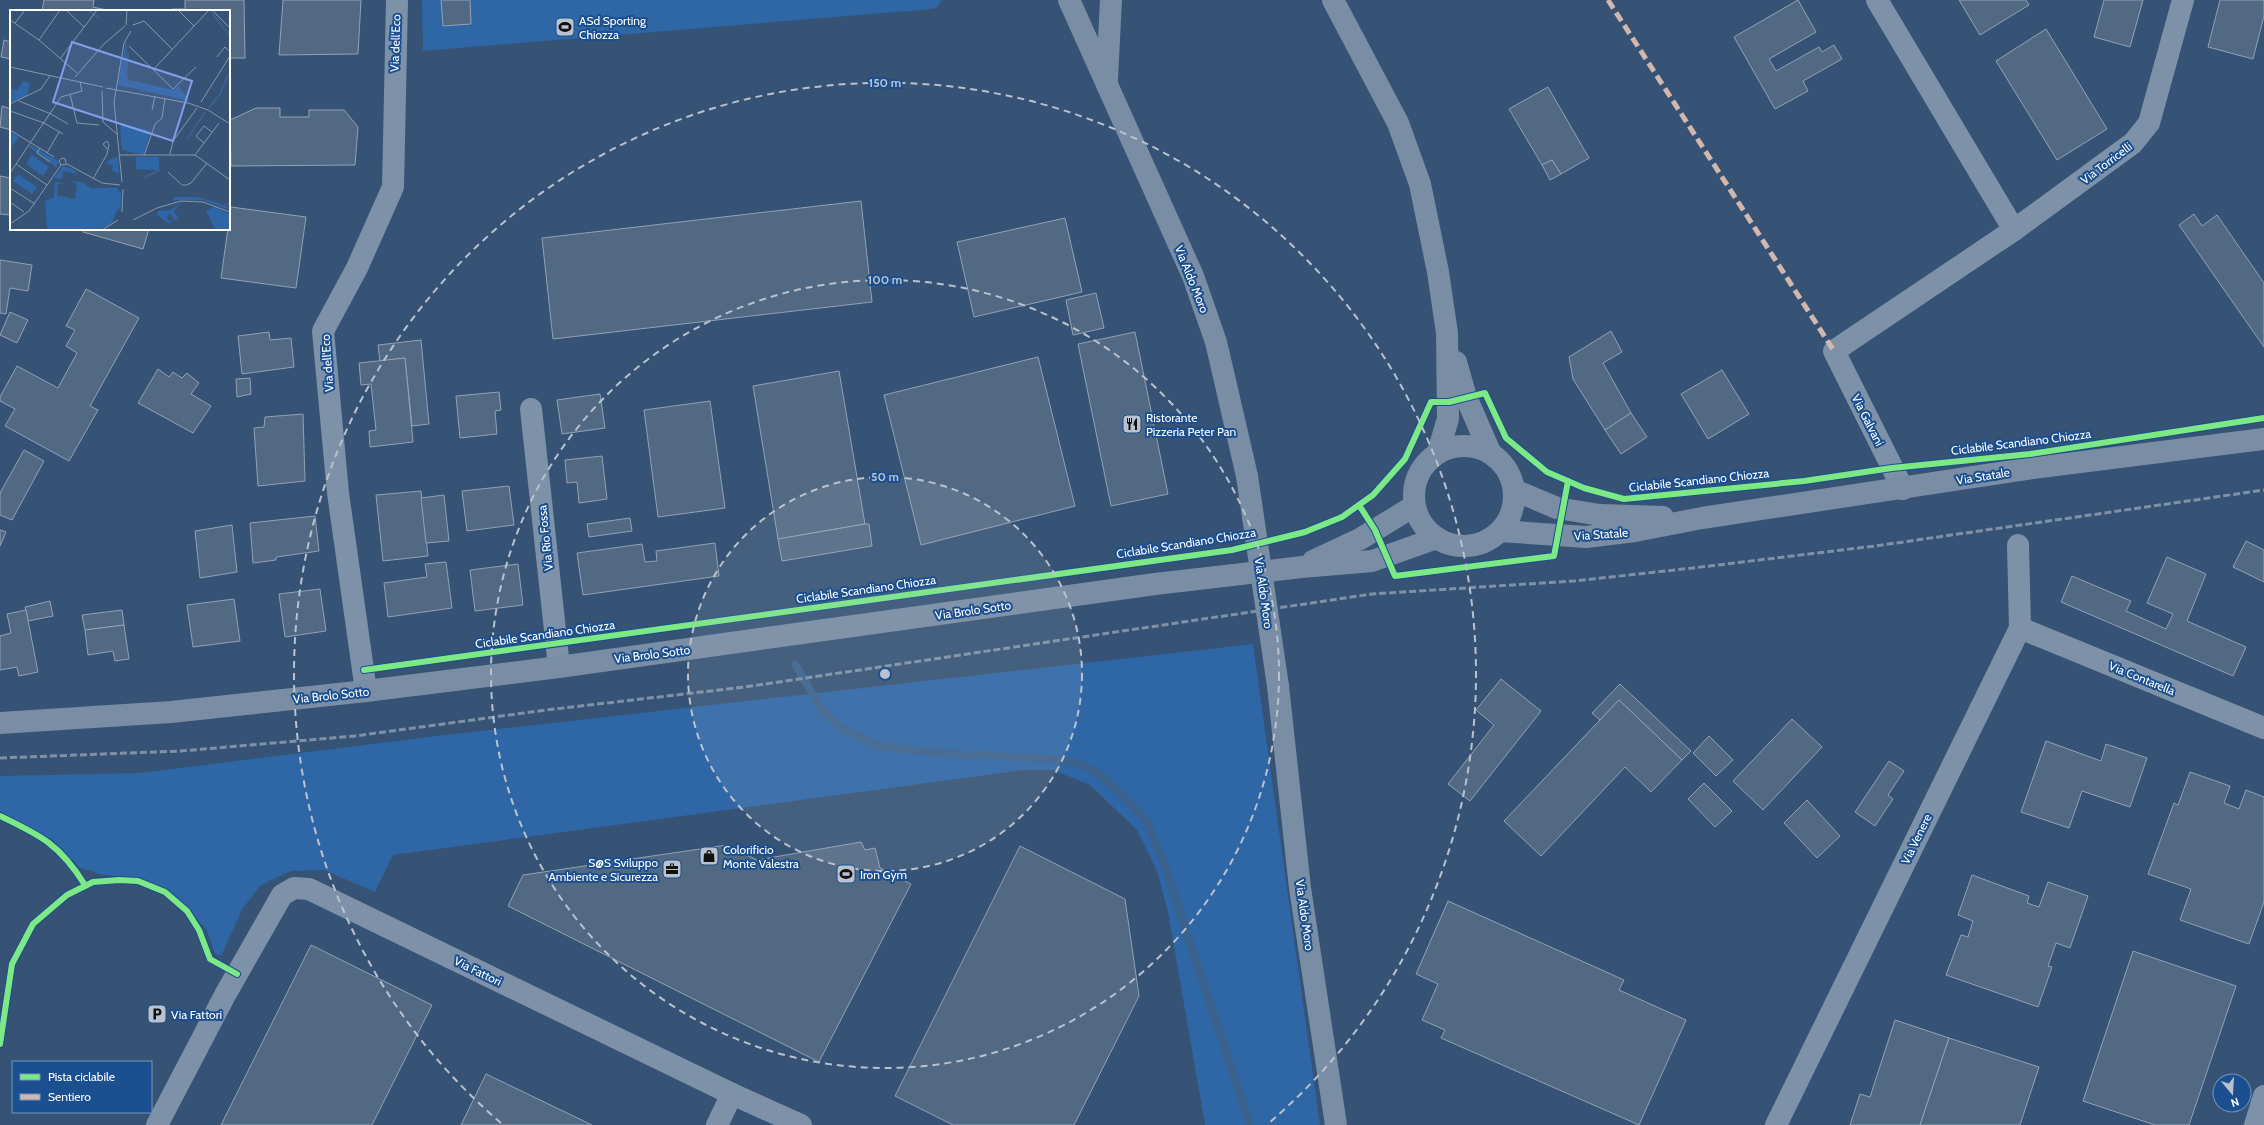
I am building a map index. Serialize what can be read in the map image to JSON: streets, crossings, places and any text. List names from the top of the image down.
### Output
{
  "streets": {
    "main road": ["Via Aldo Moro", "Via Statale", "Via Brolo Sotto"],
    "street": [
      "Via dell'Eco",
      "Via Torricelli",
      "Via Galvani",
      "Via Rio Fossa",
      "Via Contarella",
      "Via Venere",
      "Via Fattori"
    ],
    "cycle path": ["Ciclabile Scandiano Chiozza"]
  },
  "crossings": [
    ["Via dell'Eco", "Via Brolo Sotto"],
    ["Via Torricelli", "Via Galvani"],
    ["Via Galvani", "Via Statale"],
    ["Via Statale", "Via Brolo Sotto"],
    ["Via Rio Fossa", "Via Brolo Sotto"],
    ["Via Contarella", "Via Venere"]
  ],
  "places": {
    "sports": ["ASd Sporting Chiozza", "Iron Gym"],
    "restaurant": ["Ristorante Pizzeria Peter Pan"],
    "shop": ["Colorificio Monte Valestra"],
    "office": ["S@S Sviluppo Ambiente e Sicurezza"],
    "parking": ["Via Fattori"]
  },
  "legend": ["Pista ciclabile", "Sentiero"],
  "north": "bottom",
  "rings": ["150 m", "100 m", "50 m"]
}
